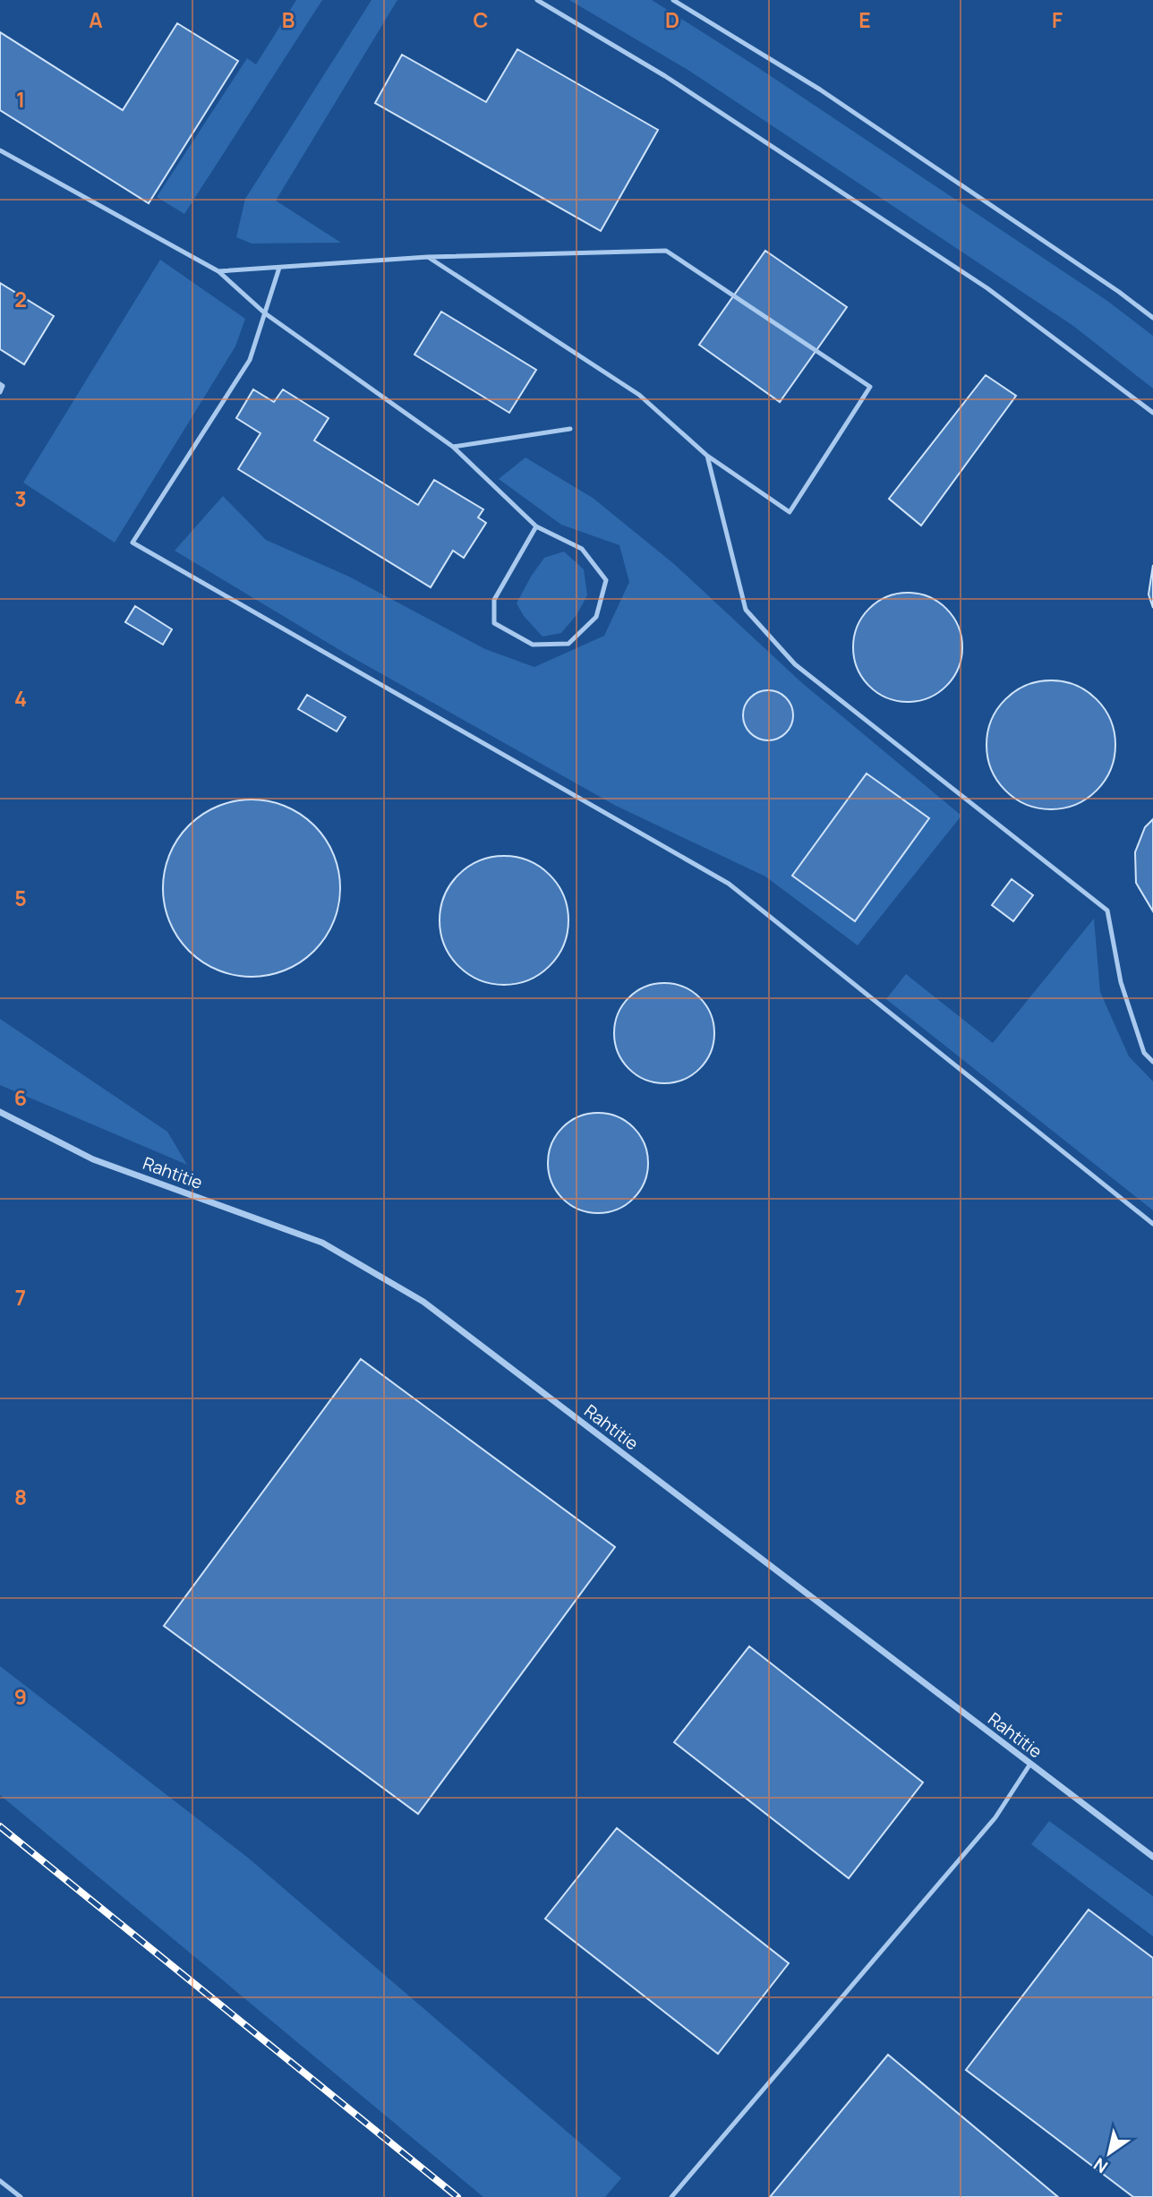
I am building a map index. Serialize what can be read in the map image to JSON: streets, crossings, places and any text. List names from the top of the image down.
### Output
{
  "streets": {
    "street": ["Rahtitie"]
  },
  "north": "bottom left",
  "grid": {
    "columns": [
      "A",
      "B",
      "C",
      "D",
      "E",
      "F"
    ],
    "rows": [
      "1",
      "2",
      "3",
      "4",
      "5",
      "6",
      "7",
      "8",
      "9"
    ]
  }
}
